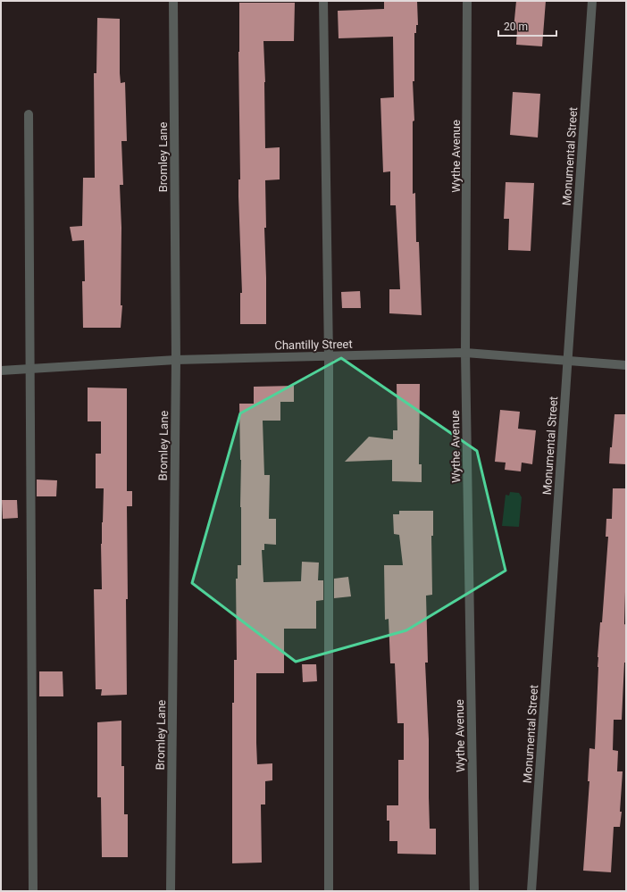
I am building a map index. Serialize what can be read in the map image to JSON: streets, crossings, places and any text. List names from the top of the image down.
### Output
{
  "streets": {
    "street": [
      "Wythe Avenue",
      "Monumental Street",
      "Bromley Lane",
      "Chantilly Street"
    ]
  },
  "crossings": [
    ["Wythe Avenue", "Chantilly Street"],
    ["Monumental Street", "Chantilly Street"],
    ["Bromley Lane", "Chantilly Street"]
  ],
  "scale_bar": "20 m"
}
